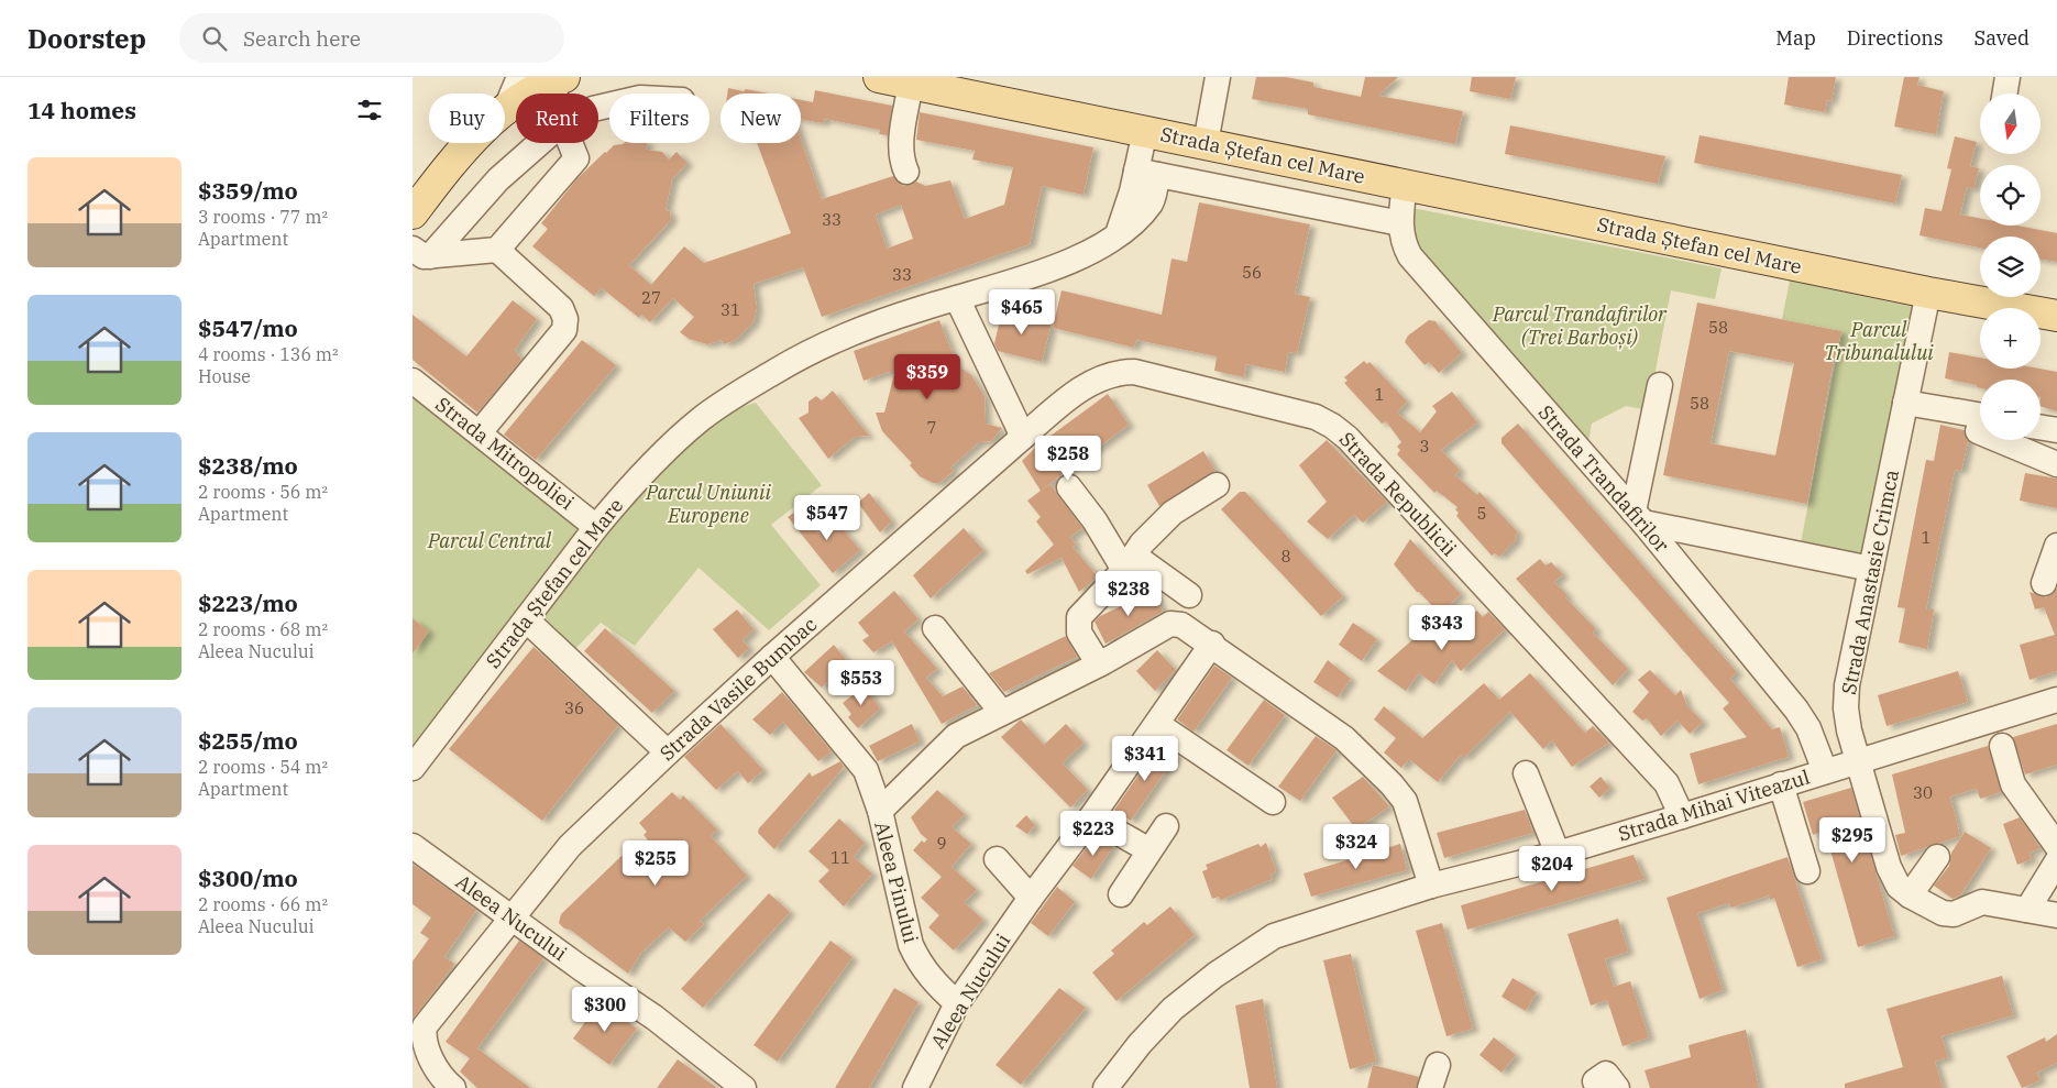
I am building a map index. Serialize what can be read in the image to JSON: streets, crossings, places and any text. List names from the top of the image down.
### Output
{
  "streets": {
    "main road": ["Strada Ștefan cel Mare"],
    "street": [
      "Strada Mitropoliei",
      "Strada Trandafirilor",
      "Strada Republicii",
      "Strada Anastasie Crimca",
      "Strada Vasile Bumbac",
      "Strada Mihai Viteazul",
      "Aleea Pinului",
      "Aleea Nucului"
    ]
  },
  "crossings": [
    ["Strada Ștefan cel Mare", "Strada Mitropoliei"],
    ["Strada Ștefan cel Mare", "Strada Trandafirilor"],
    ["Strada Ștefan cel Mare", "Strada Anastasie Crimca"],
    ["Strada Trandafirilor", "Strada Mihai Viteazul"],
    ["Strada Republicii", "Strada Vasile Bumbac"],
    ["Strada Republicii", "Strada Mihai Viteazul"],
    ["Strada Anastasie Crimca", "Strada Mihai Viteazul"],
    ["Strada Vasile Bumbac", "Aleea Pinului"],
    ["Strada Vasile Bumbac", "Aleea Nucului"],
    ["Aleea Pinului", "Aleea Nucului"]
  ],
  "parks": [
    "Parcul Trandafirilor (Trei Barboși)",
    "Parcul Tribunalului",
    "Parcul Uniunii Europene",
    "Parcul Central"
  ],
  "house_numbers": [
    "33",
    "56",
    "33",
    "27",
    "31",
    "58",
    "1",
    "58",
    "7",
    "3",
    "5",
    "1",
    "8",
    "36",
    "30",
    "9",
    "11"
  ],
  "north": "bottom",
  "page": {
    "header": "Doorstep",
    "search": "Search here",
    "nav": ["Map", "Directions", "Saved"],
    "heading": "14 homes",
    "map_buttons": ["+", "−"],
    "chip": [
      "Buy",
      "Rent",
      "Filters",
      "New"
    ],
    "list": [
      {
        "name": "$359/mo",
        "note": "3 rooms · 77 m² · Apartment"
      },
      {
        "name": "$547/mo",
        "note": "4 rooms · 136 m² · House"
      },
      {
        "name": "$238/mo",
        "note": "2 rooms · 56 m² · Apartment"
      },
      {
        "name": "$223/mo",
        "note": "2 rooms · 68 m² · Aleea Nucului"
      },
      {
        "name": "$255/mo",
        "note": "2 rooms · 54 m² · Apartment"
      },
      {
        "name": "$300/mo",
        "note": "2 rooms · 66 m² · Aleea Nucului"
      }
    ],
    "price": [
      "$465",
      "$359",
      "$258",
      "$547",
      "$238",
      "$343",
      "$553",
      "$341",
      "$223",
      "$295",
      "$324",
      "$255",
      "$204",
      "$300"
    ]
  }
}
